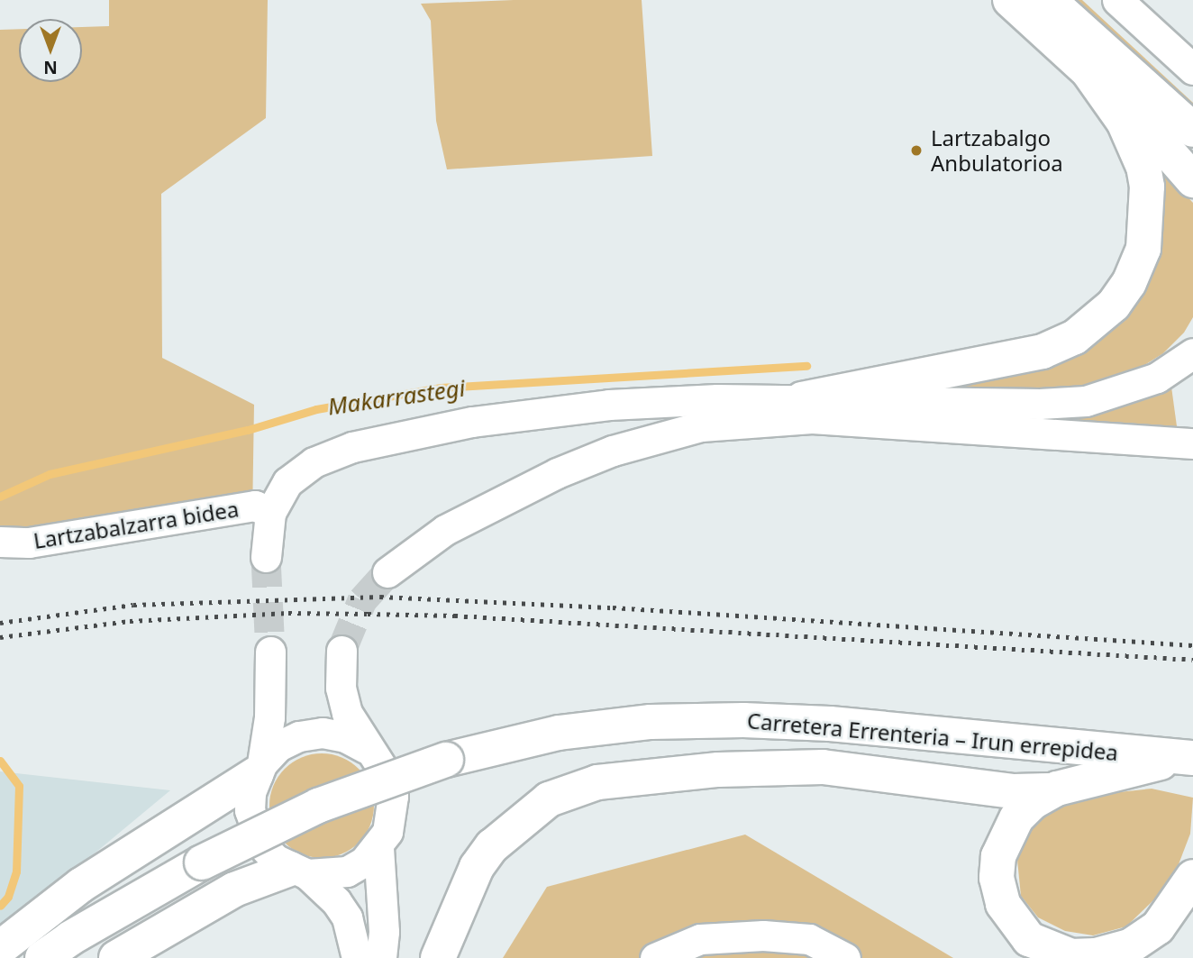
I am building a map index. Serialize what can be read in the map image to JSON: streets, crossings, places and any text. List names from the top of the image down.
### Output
{
  "streets": {
    "main road": ["Carretera Errenteria – Irun errepidea"],
    "street": ["Lartzabalzarra bidea"]
  },
  "water": ["Makarrastegi"],
  "places": ["Lartzabalgo Anbulatorioa"],
  "north": "bottom"
}
